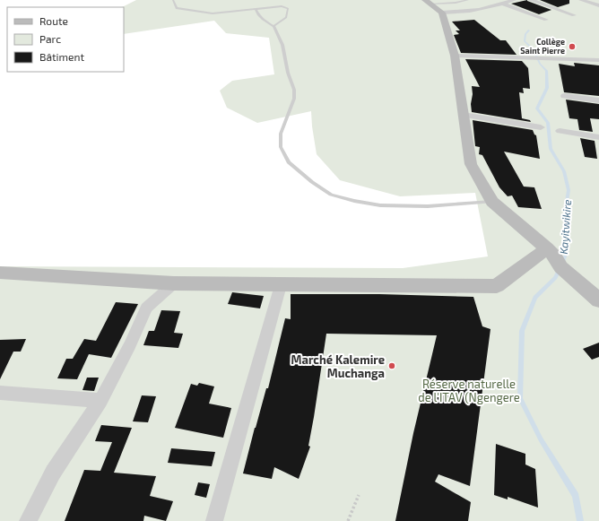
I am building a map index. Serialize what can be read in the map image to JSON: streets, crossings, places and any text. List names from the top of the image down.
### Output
{
  "water": ["Kayitwikire"],
  "parks": ["Réserve naturelle de l'ITAV (Ngengere"],
  "places": ["Collège Saint Pierre", "Marché Kalemire Muchanga"],
  "legend": ["Route", "Parc", "Bâtiment"]
}
